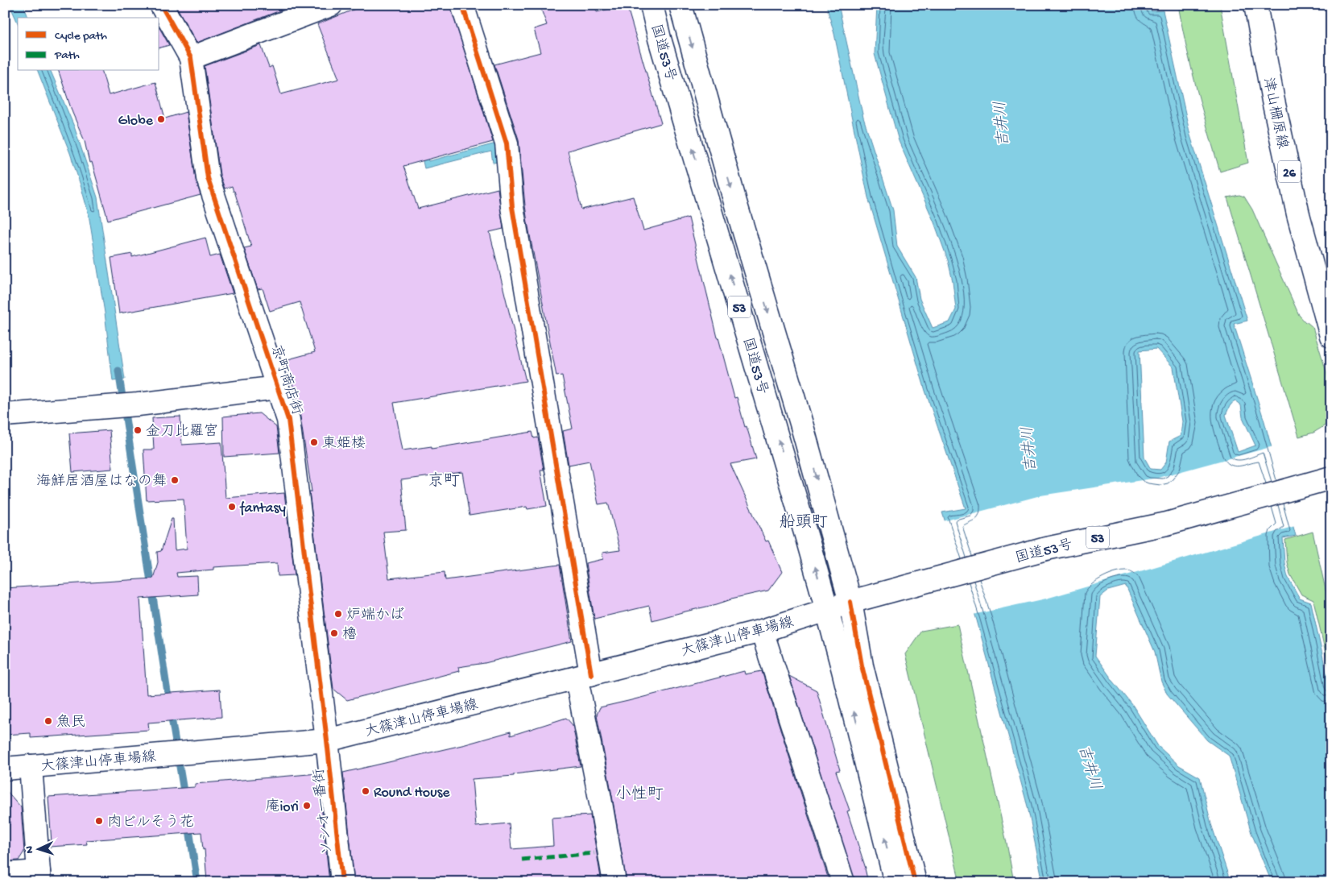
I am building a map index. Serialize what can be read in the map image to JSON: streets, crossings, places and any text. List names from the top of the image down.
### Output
{
  "streets": {
    "main road": [
      "国道53号",
      "津山柵原線",
      "26",
      "53",
      "京町商店街",
      "大篠津山停車場線",
      "ソシオ一番街"
    ]
  },
  "crossings": [
    ["国道53号", "大篠津山停車場線"],
    ["京町商店街", "大篠津山停車場線"],
    ["京町商店街", "ソシオ一番街"],
    ["大篠津山停車場線", "ソシオ一番街"]
  ],
  "districts": ["京町", "船頭町", "小性町"],
  "water": ["吉井川"],
  "places": [
    "Globe",
    "金刀比羅宮",
    "東姫楼",
    "海鮮居酒屋はなの舞",
    "fantasy",
    "炉端かば",
    "櫓",
    "魚民",
    "Round House",
    "庵iori",
    "肉ビルそう花"
  ],
  "legend": ["Cycle path", "Path"],
  "north": "left"
}
